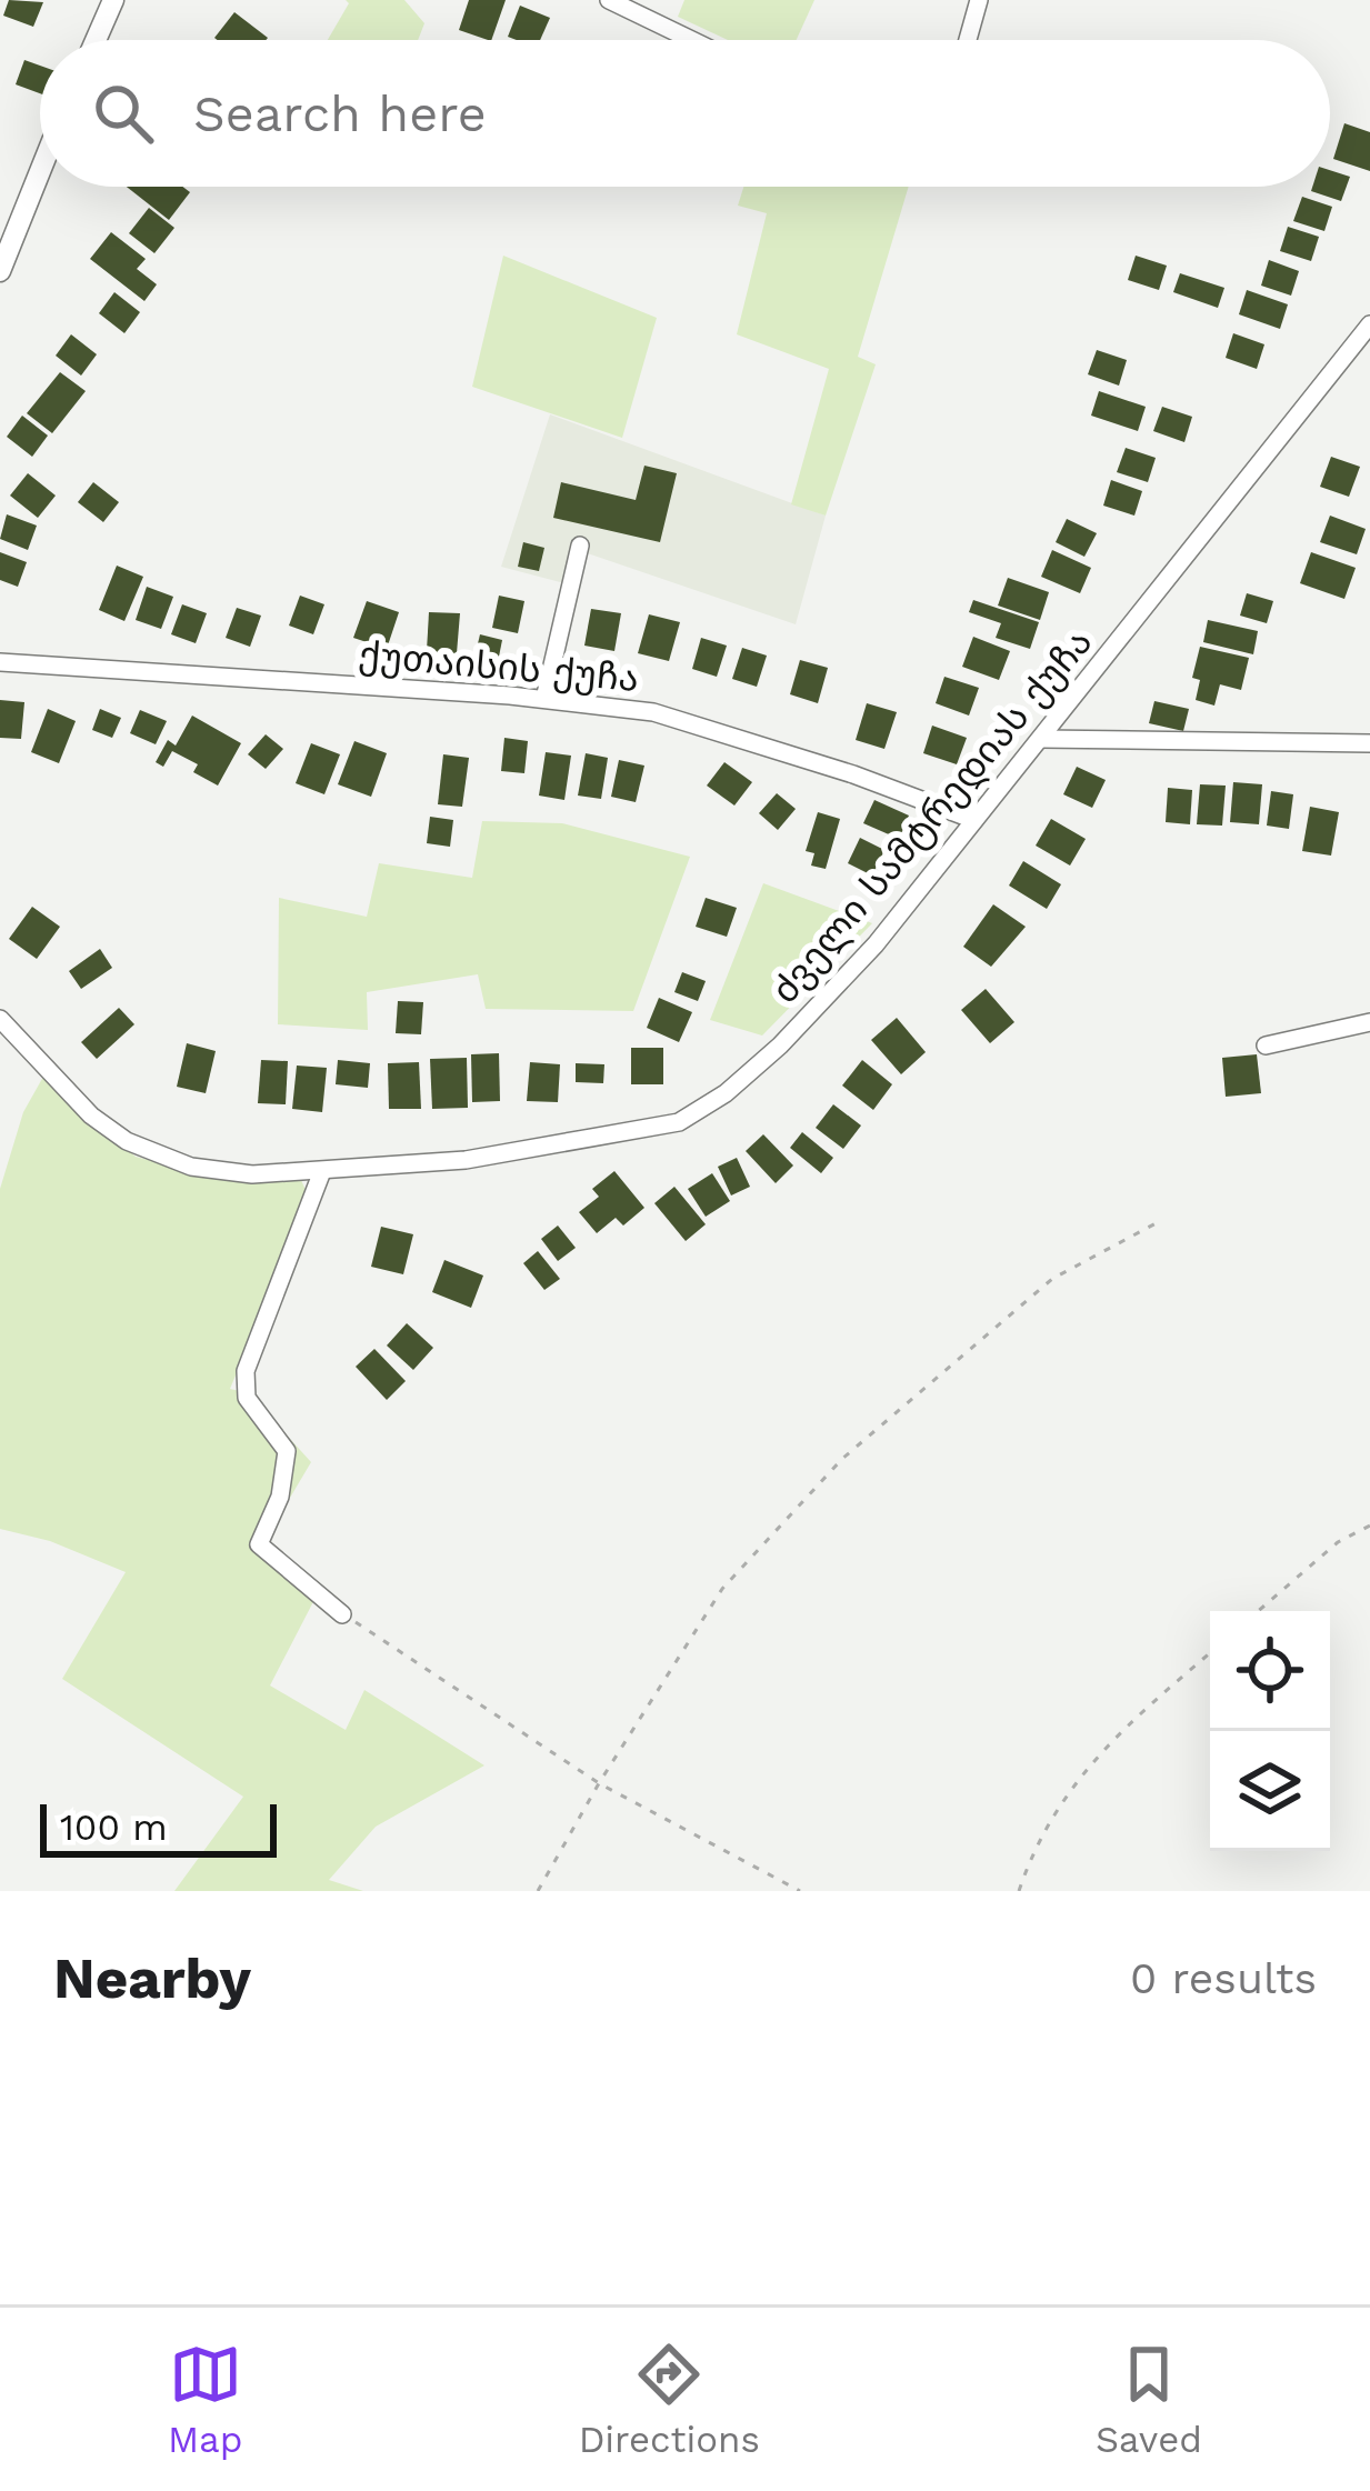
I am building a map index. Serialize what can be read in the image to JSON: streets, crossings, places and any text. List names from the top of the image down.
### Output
{
  "streets": {
    "street": ["ქუთაისის ქუჩა", "ძველი სამტრედიას ქუჩა"]
  },
  "crossings": [
    ["ქუთაისის ქუჩა", "ძველი სამტრედიას ქუჩა"]
  ],
  "scale_bar": "100 m",
  "page": {
    "search": "Search here",
    "scale": "100 m",
    "heading": ["Nearby", "0 results"],
    "nav": ["Map", "Directions", "Saved"]
  }
}
